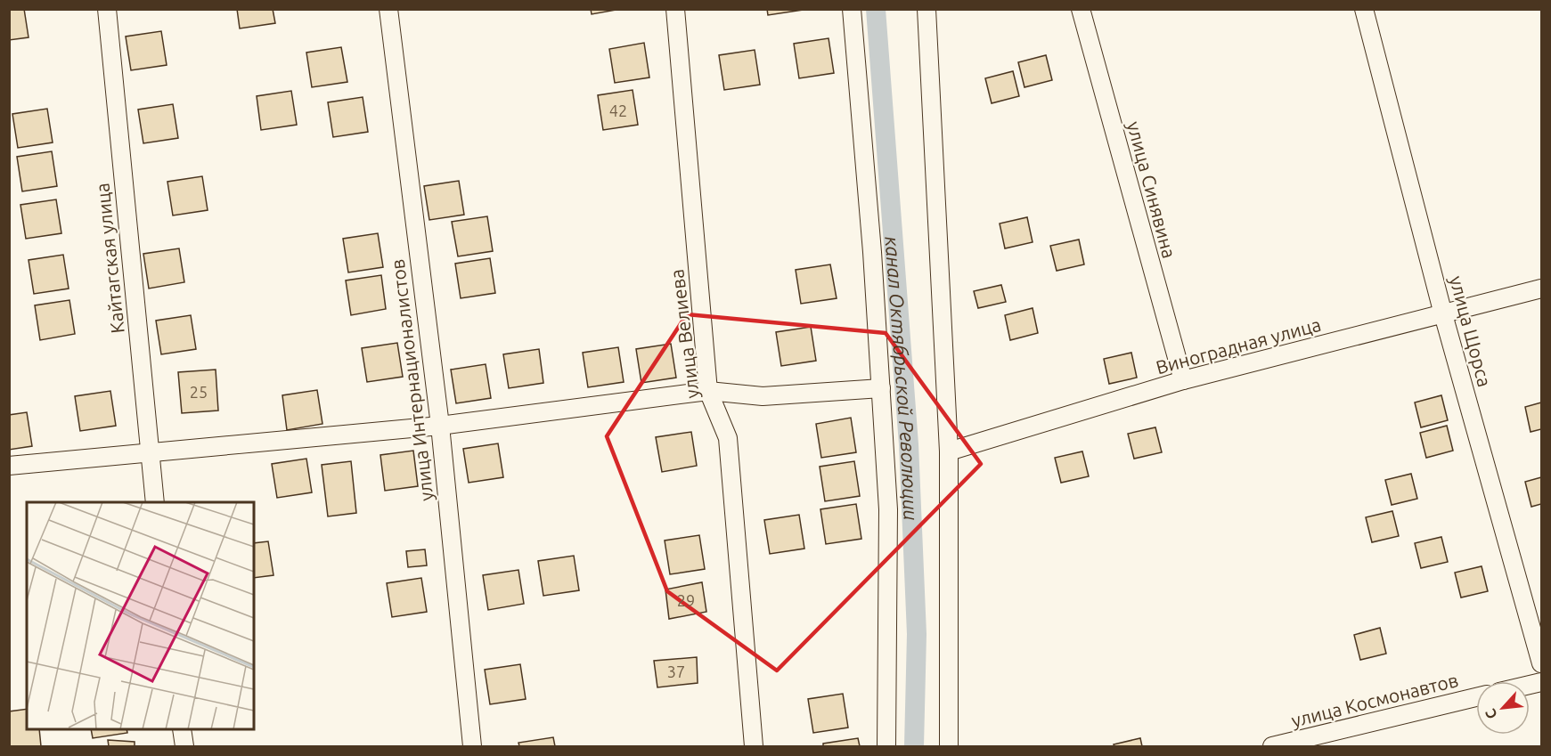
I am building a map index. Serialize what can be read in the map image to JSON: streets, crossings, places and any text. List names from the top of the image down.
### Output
{
  "streets": {
    "street": [
      "улица Синявина",
      "Кайтагская улица",
      "улица Щорса",
      "улица Велиева",
      "Виноградная улица",
      "улица Интернационалистов",
      "улица Космонавтов"
    ]
  },
  "crossings": [
    ["улица Синявина", "Виноградная улица"],
    ["улица Щорса", "Виноградная улица"]
  ],
  "water": ["канал Октябрьской Революции"],
  "house_numbers": [
    "42",
    "25",
    "29",
    "37"
  ],
  "north": "bottom left"
}
